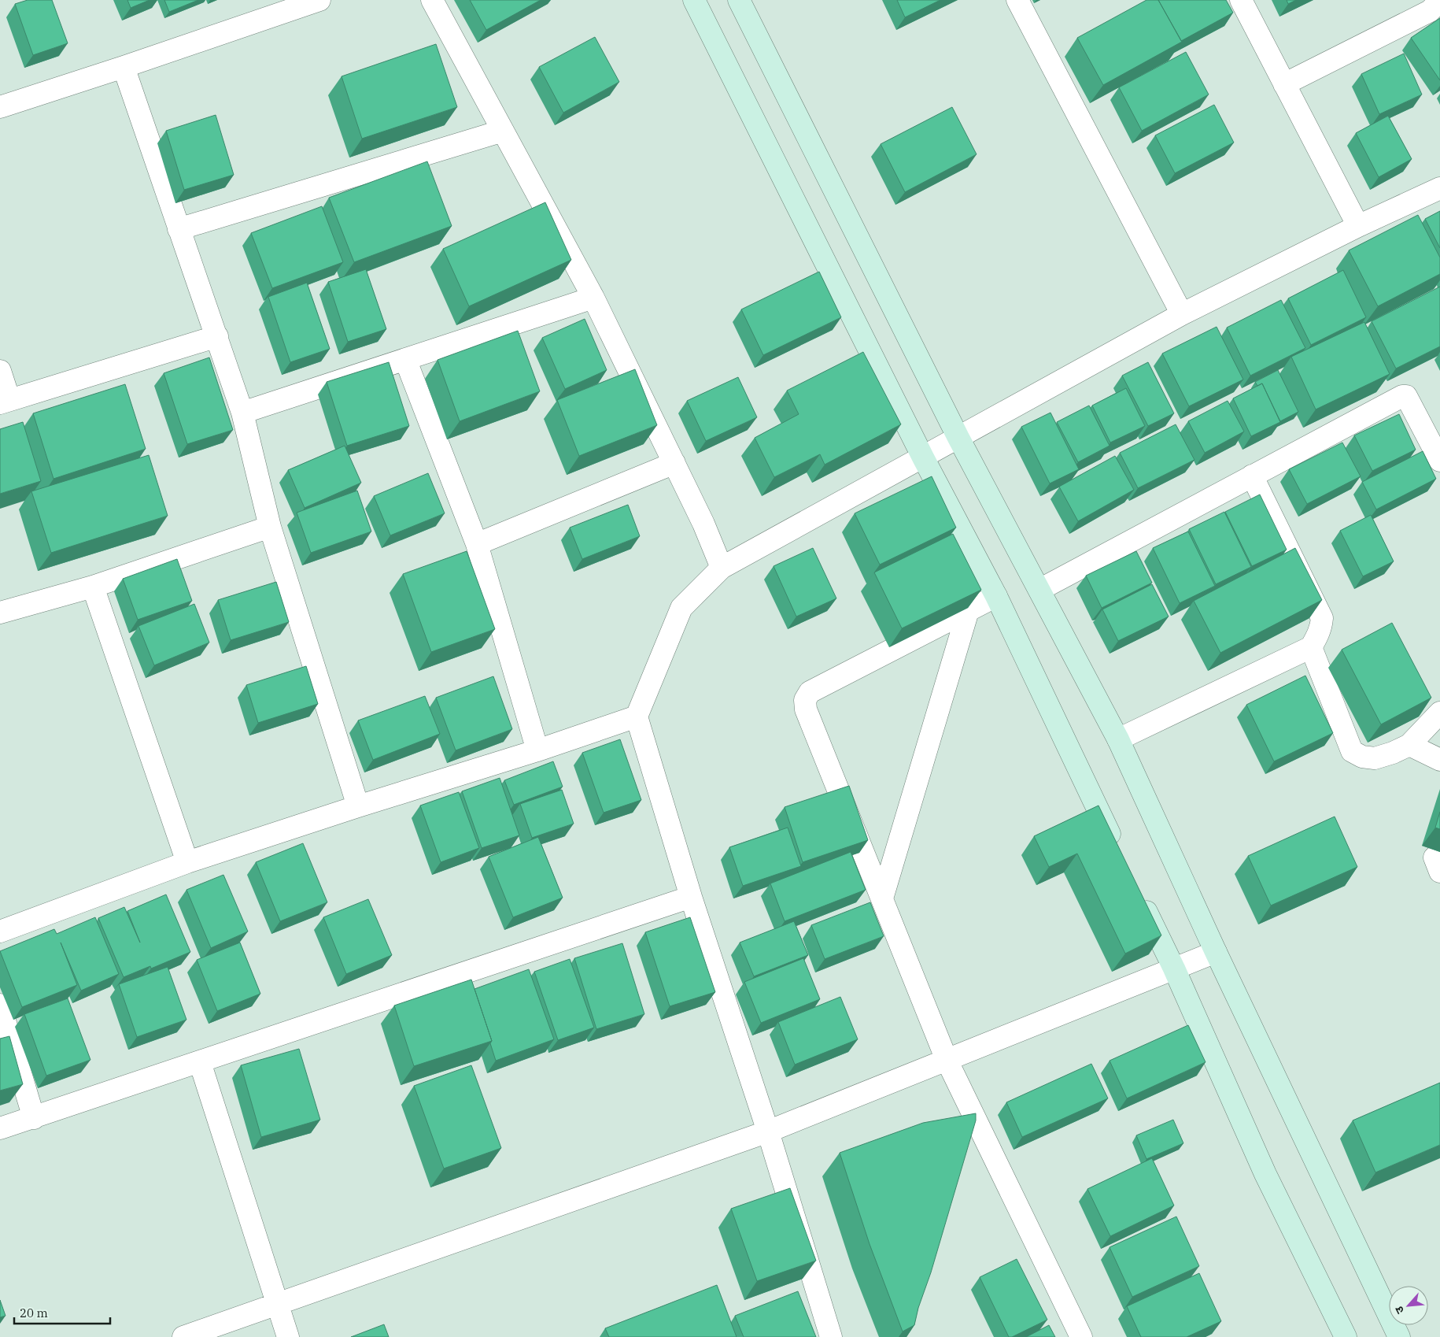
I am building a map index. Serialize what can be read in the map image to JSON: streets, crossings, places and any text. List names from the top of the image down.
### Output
{
  "scale_bar": "20 m",
  "north": "bottom left"
}
